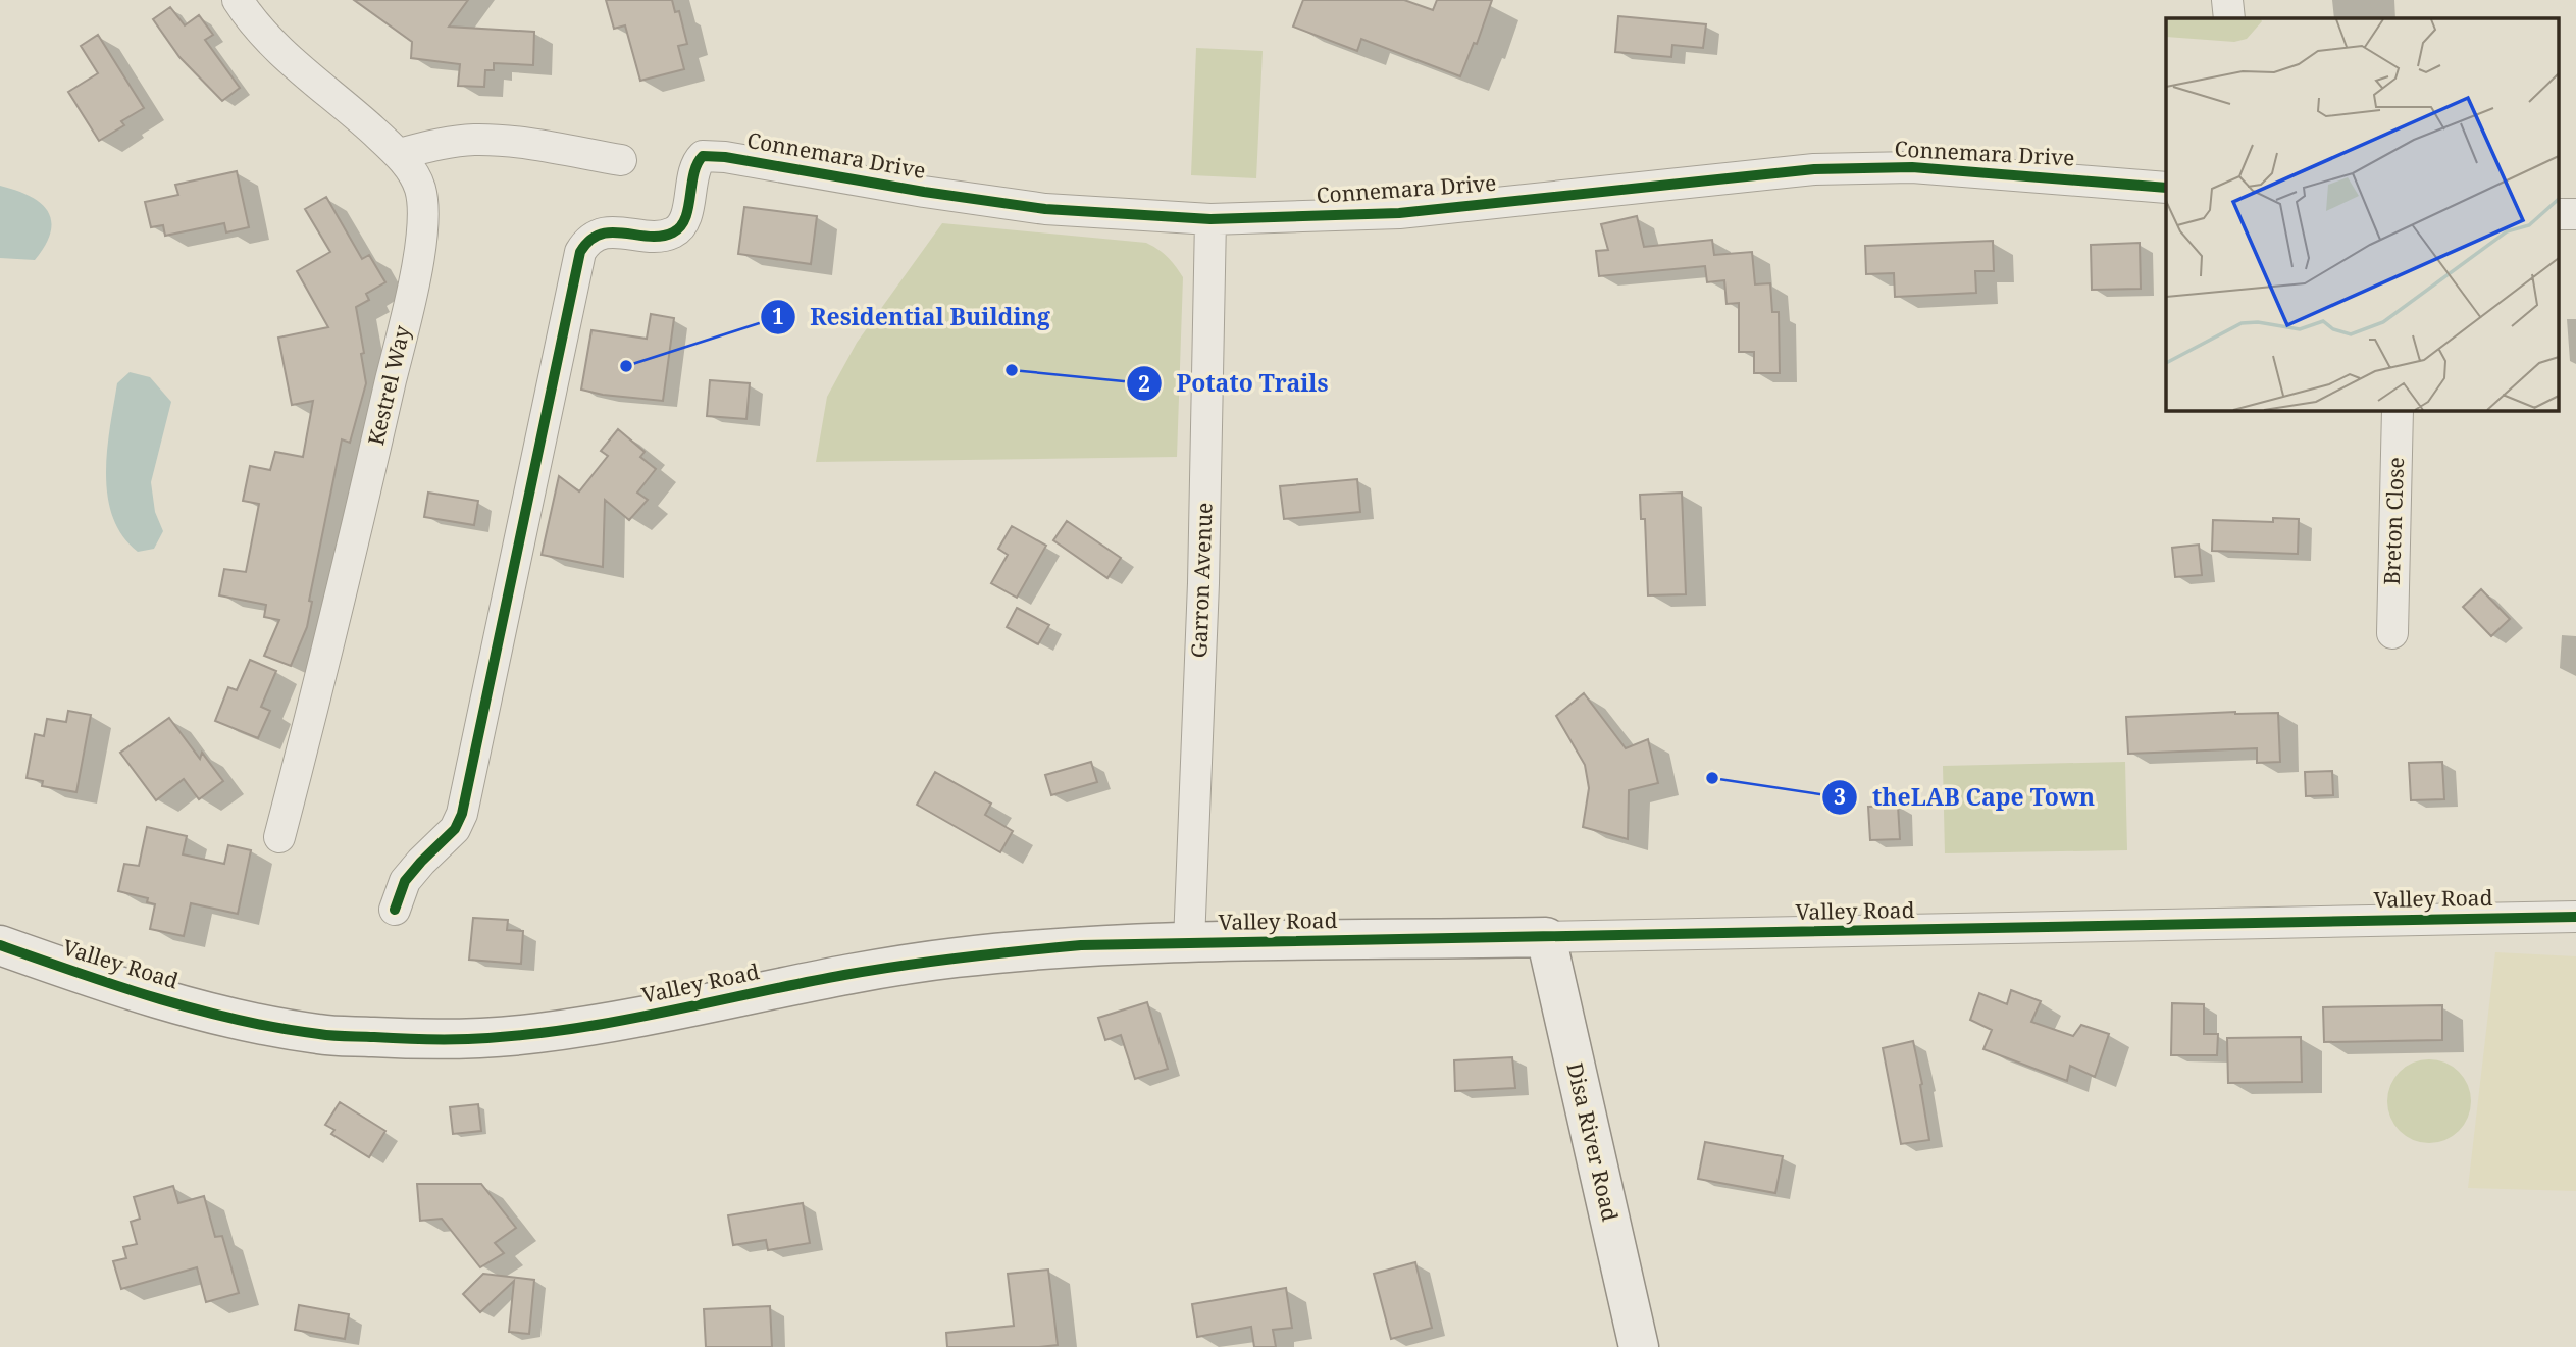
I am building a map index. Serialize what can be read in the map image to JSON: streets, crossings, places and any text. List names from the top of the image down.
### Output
{
  "streets": {
    "street": [
      "Connemara Drive",
      "Kestrel Way",
      "Breton Close",
      "Garron Avenue",
      "Valley Road",
      "Disa River Road"
    ]
  },
  "crossings": [
    ["Connemara Drive", "Garron Avenue"],
    ["Garron Avenue", "Valley Road"],
    ["Valley Road", "Disa River Road"]
  ],
  "places": ["Residential Building", "Potato Trails", "theLAB Cape Town"]
}
